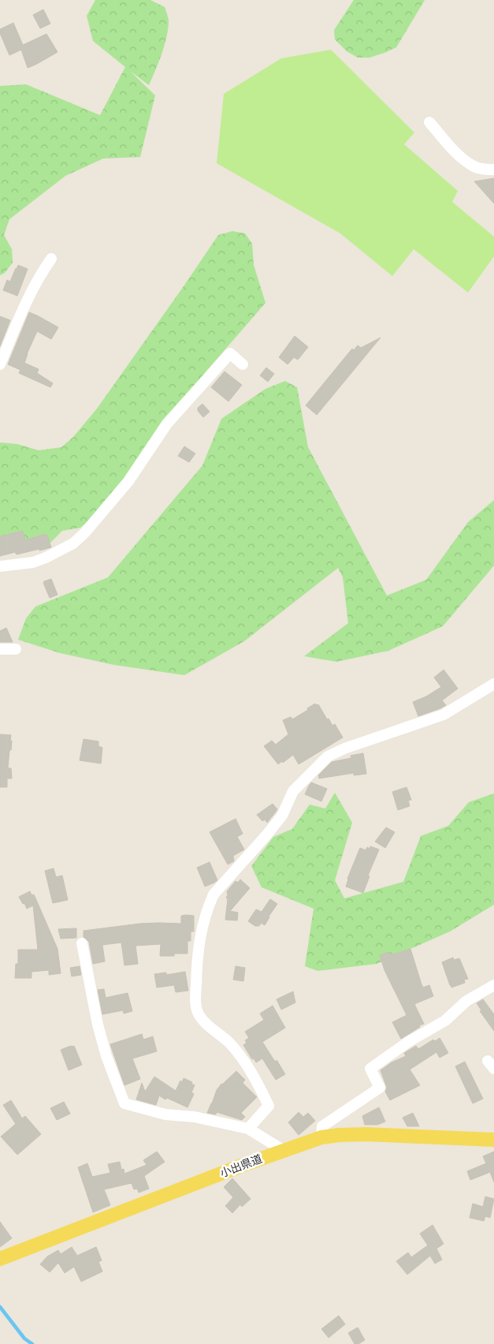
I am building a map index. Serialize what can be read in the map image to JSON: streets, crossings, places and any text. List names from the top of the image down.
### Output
{
  "streets": {
    "main road": ["小出県道"]
  }
}
